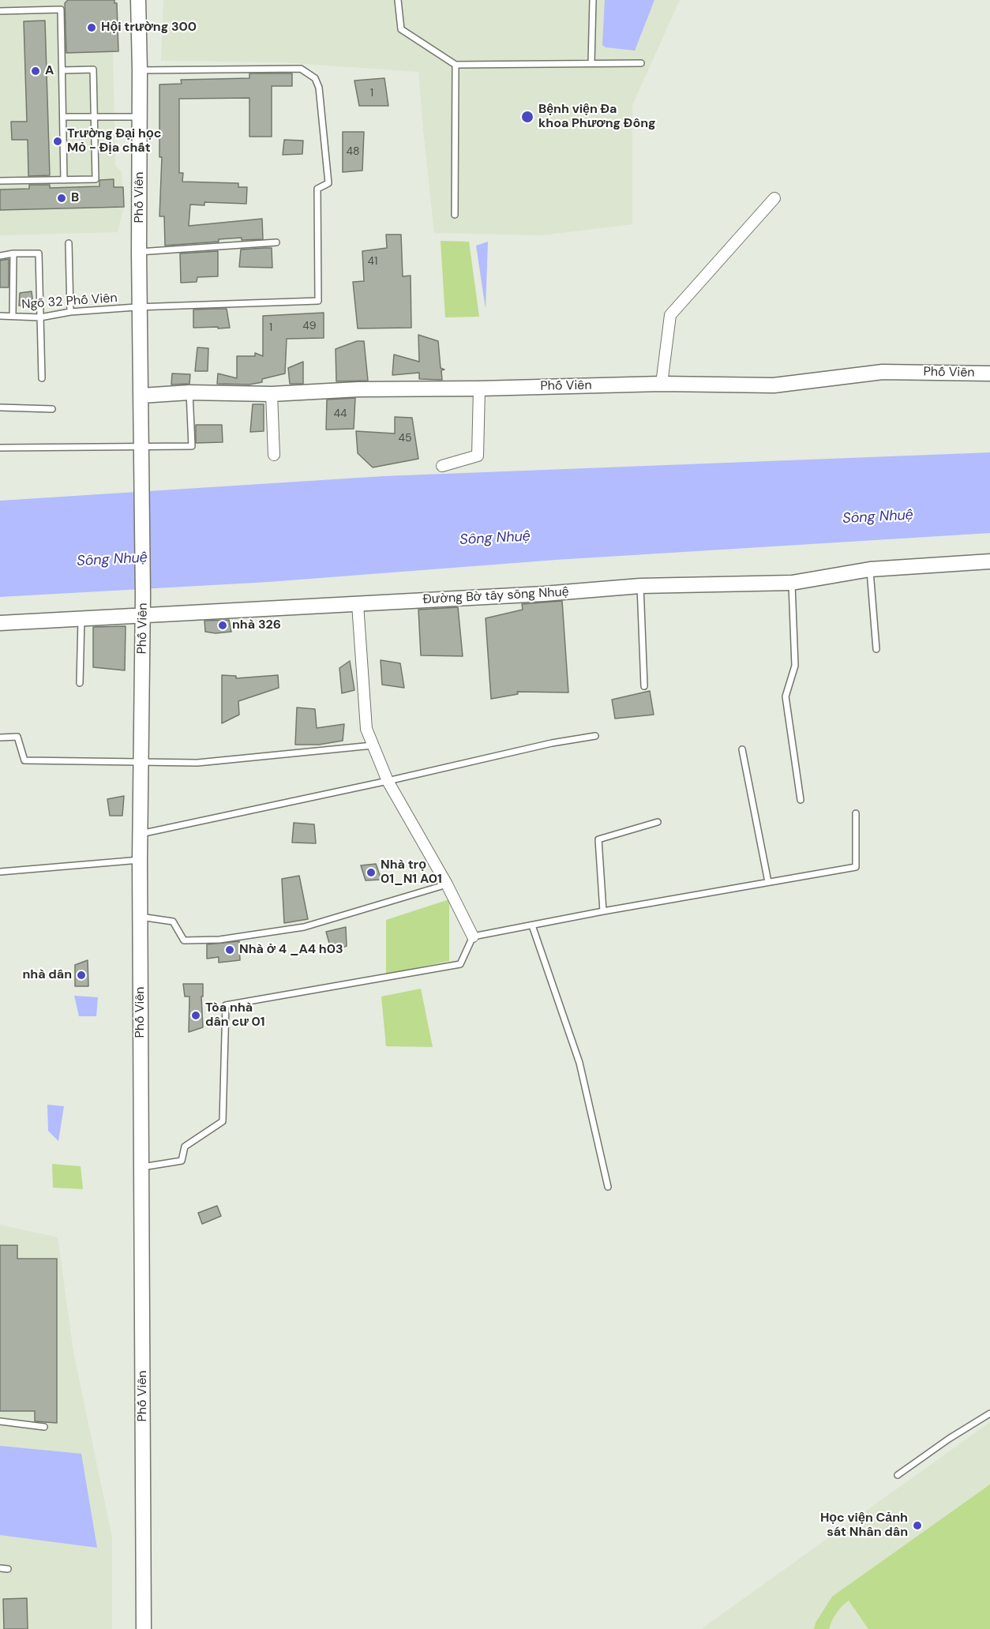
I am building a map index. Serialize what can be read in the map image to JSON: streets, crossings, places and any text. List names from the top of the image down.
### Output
{
  "streets": {
    "street": ["Phố Viên", "Đường Bờ tây sông Nhuệ"],
    "lane": ["Ngõ 32 Phố Viên"]
  },
  "crossings": [
    ["Phố Viên", "Ngõ 32 Phố Viên"],
    ["Phố Viên", "Đường Bờ tây sông Nhuệ"]
  ],
  "water": ["Sông Nhuệ"],
  "places": [
    "Hội trường 300",
    "A",
    "Bệnh viện Đa khoa Phương Đông",
    "Trường Đại học Mỏ - Địa chất",
    "B",
    "nhà 326",
    "Nhà trọ 01_N1 A01",
    "Nhà ở 4 _A4 h03",
    "nhà dân",
    "Tòa nhà dân cư 01",
    "Học viện Cảnh sát Nhân dân"
  ],
  "house_numbers": [
    "1",
    "48",
    "41",
    "49",
    "1",
    "44",
    "45"
  ]
}
